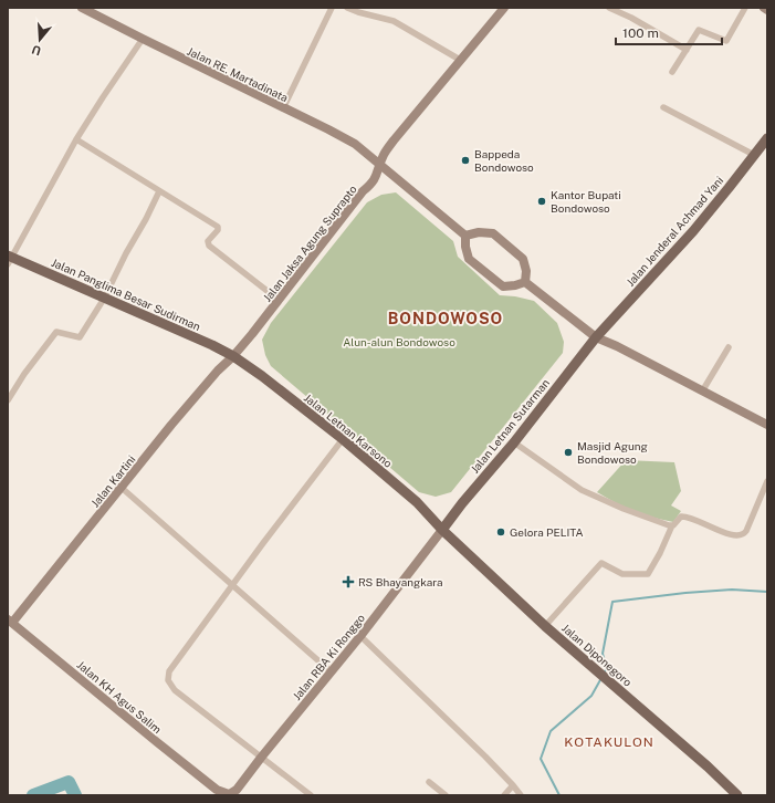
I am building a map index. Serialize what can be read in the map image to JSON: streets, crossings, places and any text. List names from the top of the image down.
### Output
{
  "streets": {
    "main road": [
      "Jalan RE. Martadinata",
      "Jalan Jenderal Achmad Yani",
      "Jalan Jaksa Agung Suprapto",
      "Jalan Panglima Besar Sudirman",
      "Jalan Letnan Sutarman",
      "Jalan Letnan Karsono",
      "Jalan Kartini",
      "Jalan Diponegoro",
      "Jalan RBA Ki Ronggo",
      "Jalan KH Agus Salim"
    ]
  },
  "crossings": [
    ["Jalan RE. Martadinata", "Jalan Jaksa Agung Suprapto"],
    ["Jalan Jenderal Achmad Yani", "Jalan Letnan Sutarman"],
    ["Jalan Jaksa Agung Suprapto", "Jalan Panglima Besar Sudirman"],
    ["Jalan Jaksa Agung Suprapto", "Jalan Letnan Karsono"],
    ["Jalan Jaksa Agung Suprapto", "Jalan Kartini"],
    ["Jalan Panglima Besar Sudirman", "Jalan Letnan Karsono"],
    ["Jalan Panglima Besar Sudirman", "Jalan Kartini"],
    ["Jalan Letnan Sutarman", "Jalan Letnan Karsono"],
    ["Jalan Letnan Sutarman", "Jalan Diponegoro"],
    ["Jalan Letnan Sutarman", "Jalan RBA Ki Ronggo"],
    ["Jalan Letnan Karsono", "Jalan Kartini"],
    ["Jalan Letnan Karsono", "Jalan Diponegoro"],
    ["Jalan Letnan Karsono", "Jalan RBA Ki Ronggo"],
    ["Jalan Kartini", "Jalan KH Agus Salim"],
    ["Jalan Diponegoro", "Jalan RBA Ki Ronggo"],
    ["Jalan RBA Ki Ronggo", "Jalan KH Agus Salim"]
  ],
  "districts": ["BONDOWOSO", "KOTAKULON"],
  "parks": ["Alun-alun Bondowoso"],
  "places": {
    "other": [
      "Bappeda Bondowoso",
      "Kantor Bupati Bondowoso",
      "Masjid Agung Bondowoso",
      "Gelora PELITA"
    ],
    "health": ["RS Bhayangkara"]
  },
  "scale_bar": "100 m",
  "north": "bottom"
}
